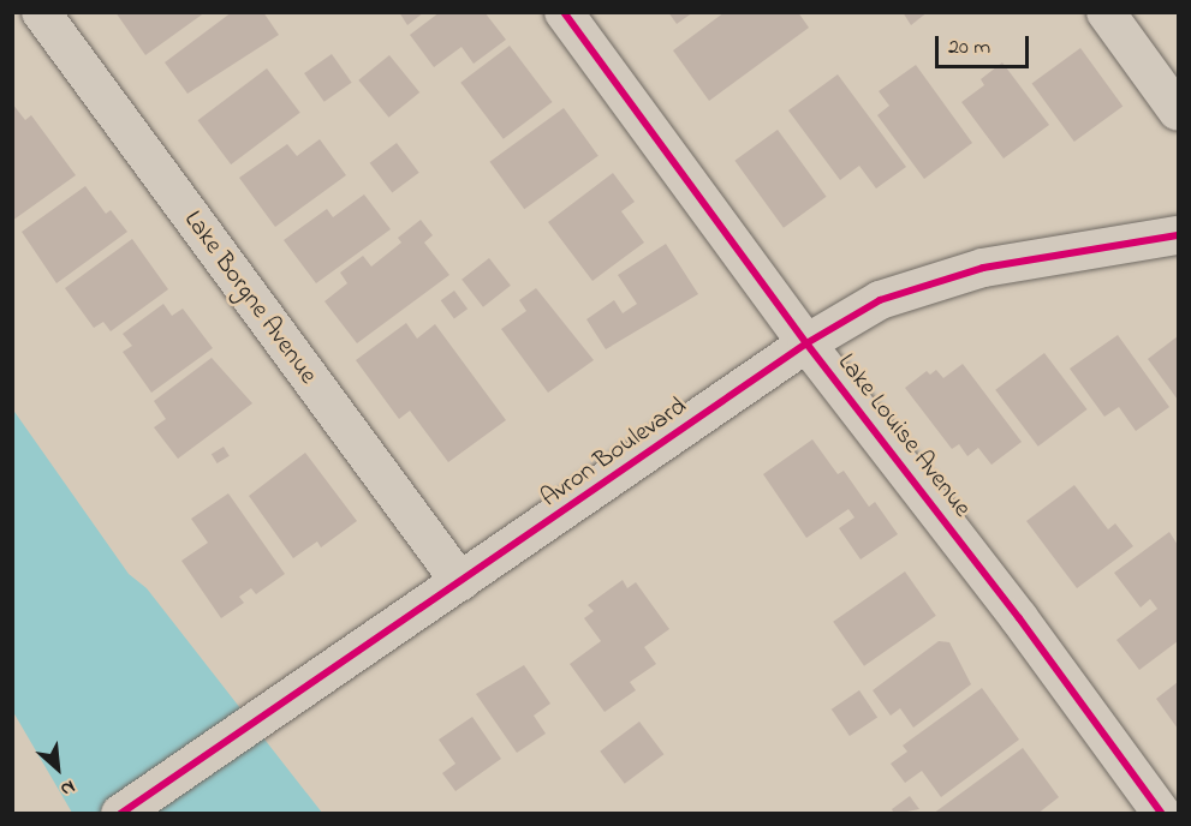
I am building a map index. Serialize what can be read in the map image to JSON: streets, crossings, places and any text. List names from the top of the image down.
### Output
{
  "streets": {
    "street": ["Lake Borgne Avenue", "Lake Louise Avenue", "Avron Boulevard"]
  },
  "crossings": [
    ["Lake Borgne Avenue", "Avron Boulevard"],
    ["Lake Louise Avenue", "Avron Boulevard"]
  ],
  "scale_bar": "20 m",
  "north": "bottom right"
}
